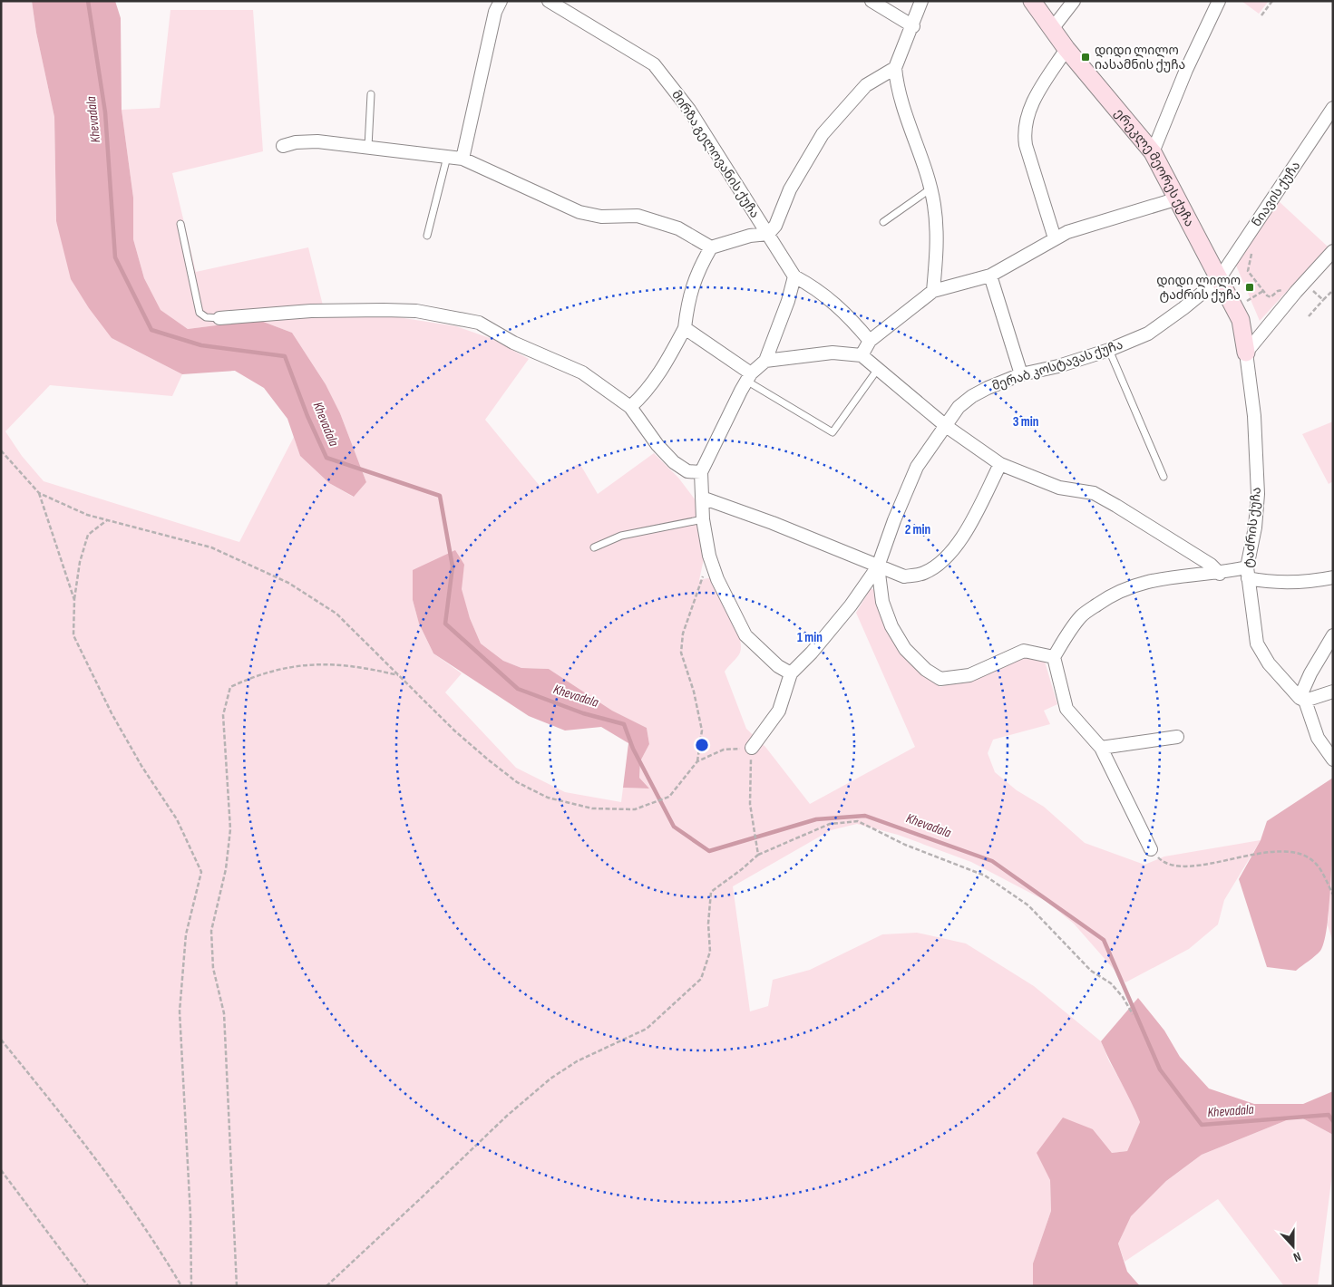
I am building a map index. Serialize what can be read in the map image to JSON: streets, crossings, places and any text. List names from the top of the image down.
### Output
{
  "streets": {
    "street": [
      "მირზა გელოვანის ქუჩა",
      "ერეკლე მეორეს ქუჩა",
      "ნიავის ქუჩა",
      "მერაბ კოსტავას ქუჩა",
      "ტაძრის ქუჩა"
    ]
  },
  "crossings": [
    ["ერეკლე მეორეს ქუჩა", "ნიავის ქუჩა"],
    ["ერეკლე მეორეს ქუჩა", "მერაბ კოსტავას ქუჩა"],
    ["ერეკლე მეორეს ქუჩა", "ტაძრის ქუჩა"],
    ["ნიავის ქუჩა", "მერაბ კოსტავას ქუჩა"]
  ],
  "water": ["Khevadala"],
  "places": {
    "transit": ["დიდი ლილო იასამნის ქუჩა", "დიდი ლილო ტაძრის ქუჩა"]
  },
  "north": "bottom",
  "rings": ["3 min", "2 min", "1 min"]
}
